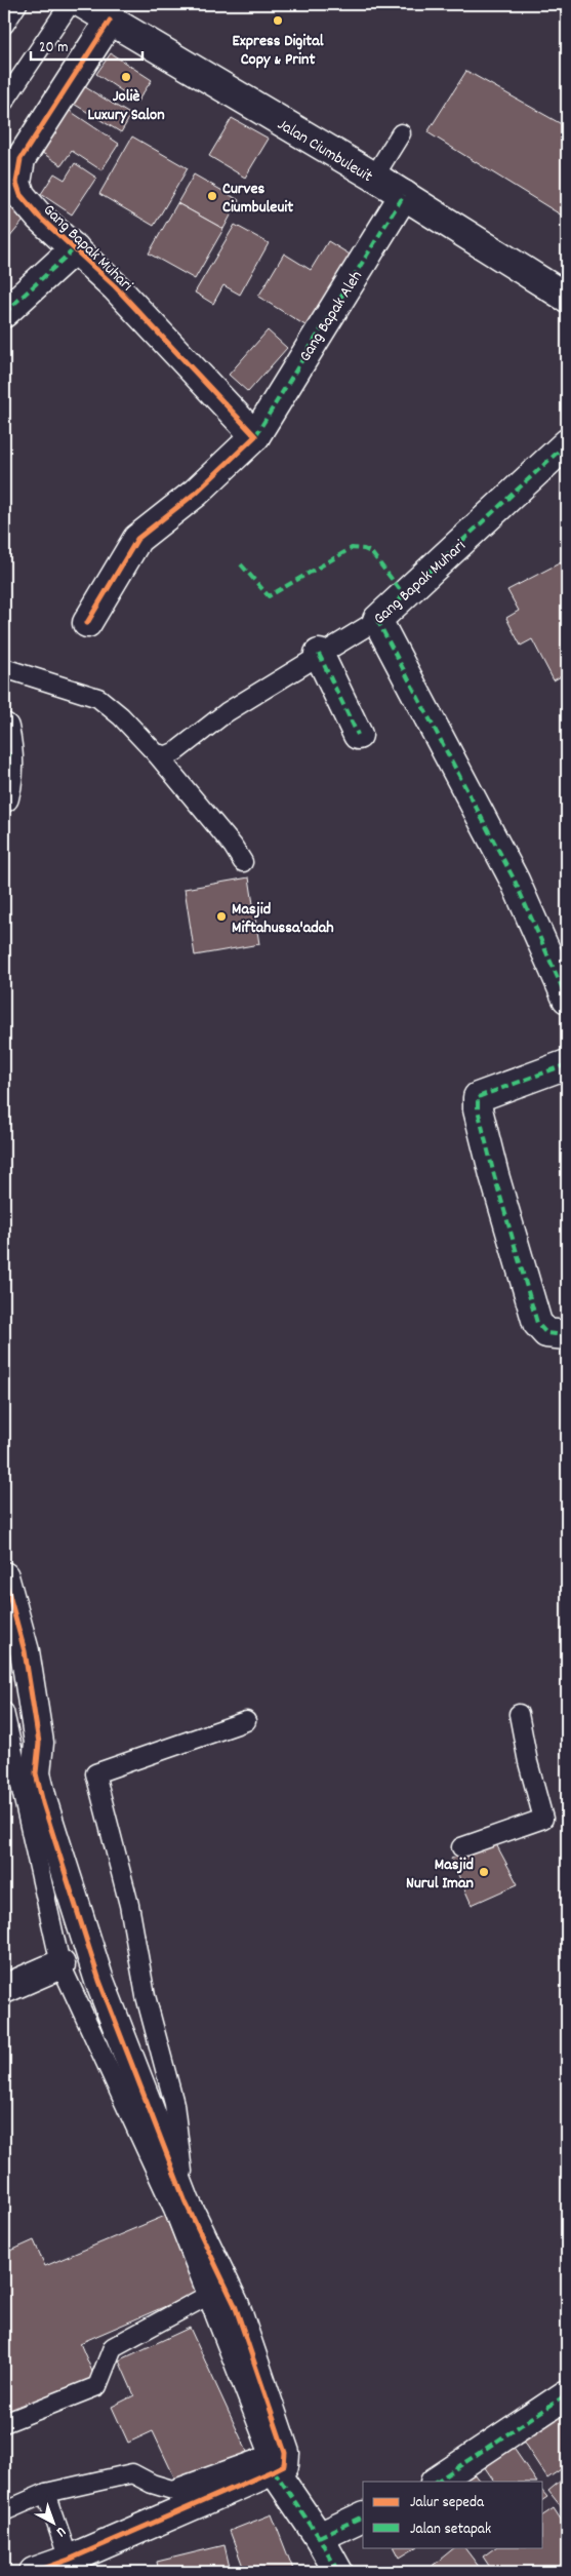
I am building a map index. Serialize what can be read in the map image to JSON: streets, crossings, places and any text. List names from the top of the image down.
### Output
{
  "streets": {
    "street": ["Jalan Ciumbuleuit", "Gang Bapak Muhari", "Gang Bapak Aleh"]
  },
  "crossings": [
    ["Jalan Ciumbuleuit", "Gang Bapak Muhari"],
    ["Jalan Ciumbuleuit", "Gang Bapak Aleh"],
    ["Gang Bapak Muhari", "Gang Bapak Aleh"]
  ],
  "places": [
    "Express Digital Copy & Print",
    "Joliè Luxury Salon",
    "Curves Ciumbuleuit",
    "Masjid Miftahussa'adah",
    "Masjid Nurul Iman"
  ],
  "legend": ["Jalur sepeda", "Jalan setapak"],
  "scale_bar": "20 m",
  "north": "bottom right"
}
